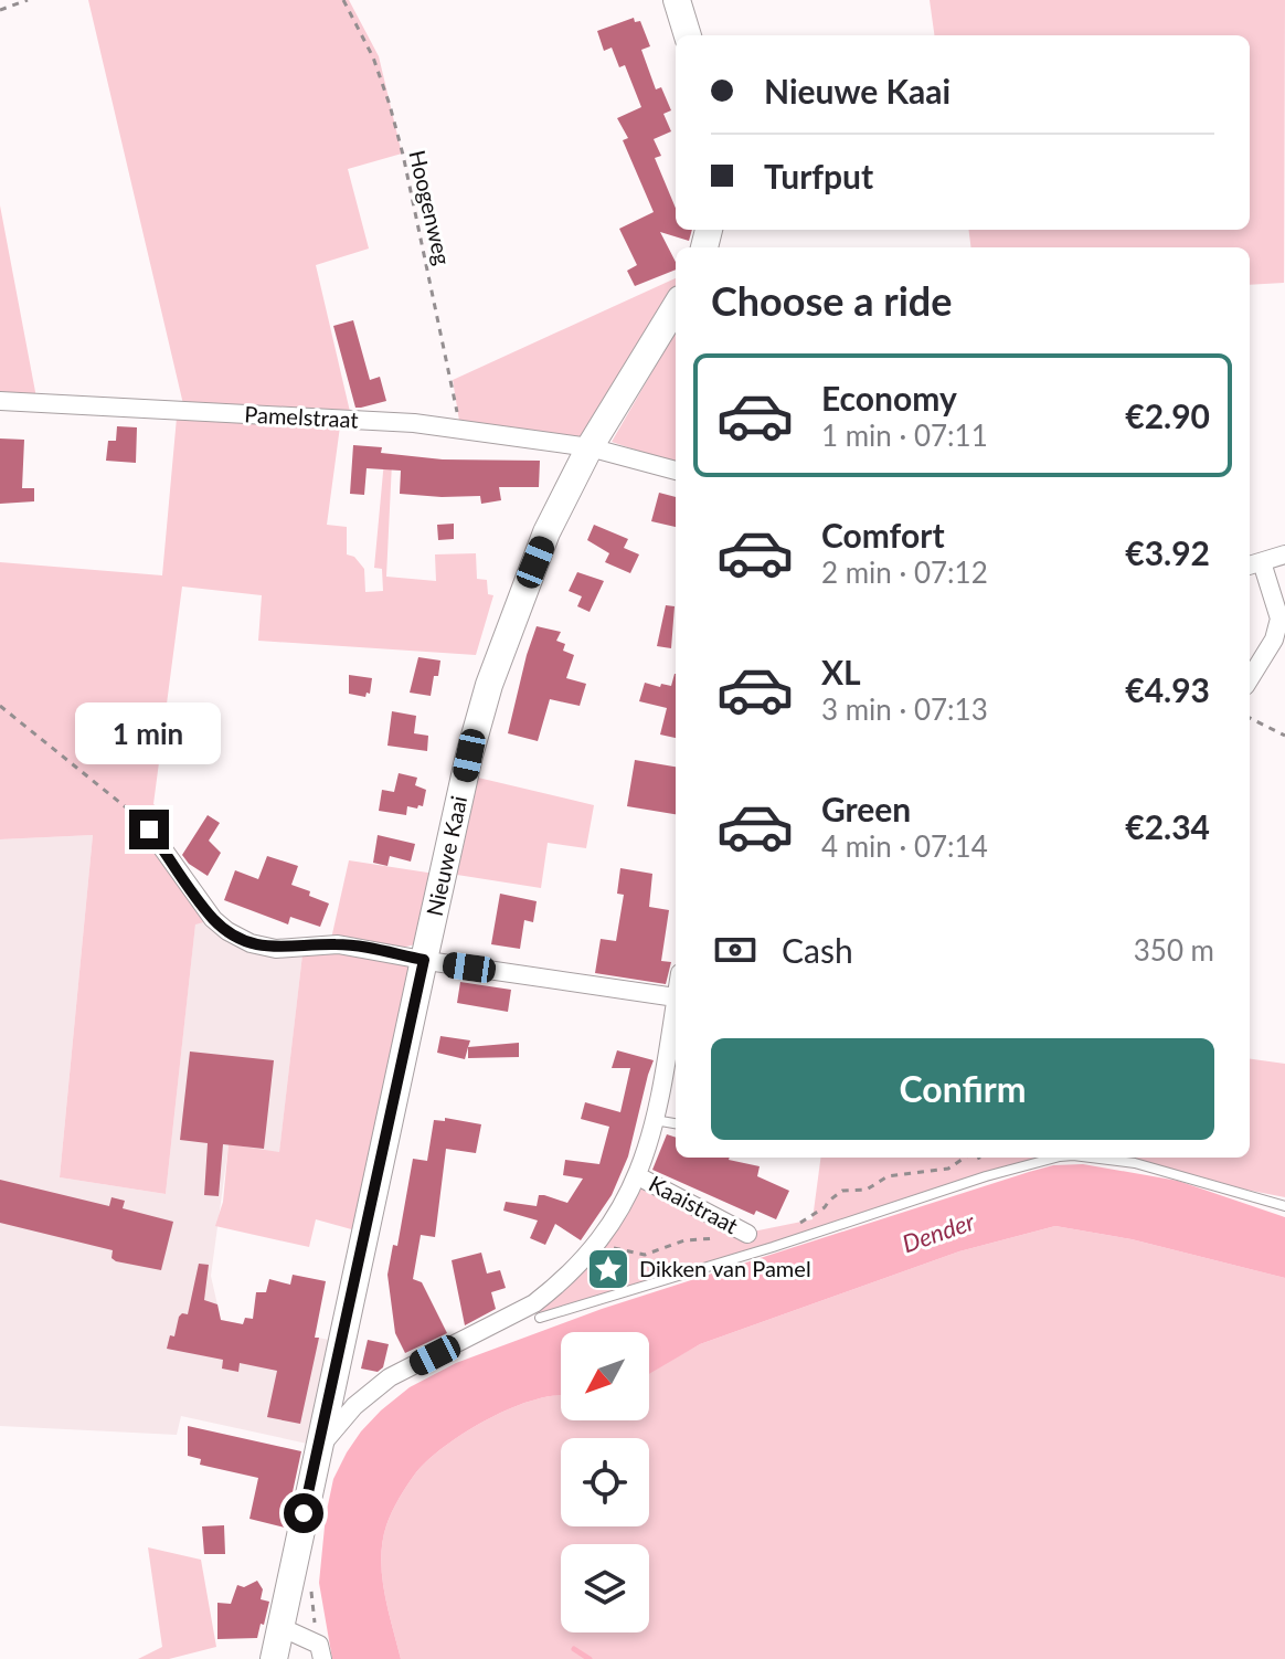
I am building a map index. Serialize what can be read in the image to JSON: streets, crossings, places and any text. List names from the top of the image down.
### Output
{
  "streets": {
    "main road": ["Nieuwe Kaai"],
    "street": ["Pamelstraat", "Kaaistraat"],
    "path": ["Hoogenweg"]
  },
  "crossings": [
    ["Hoogenweg", "Pamelstraat"],
    ["Pamelstraat", "Nieuwe Kaai"],
    ["Nieuwe Kaai", "Kaaistraat"]
  ],
  "water": ["Dender"],
  "places": {
    "place": ["Dikken van Pamel"]
  },
  "north": "bottom left",
  "page": {
    "banner": ["Nieuwe Kaai", "Turfput"],
    "heading": "Choose a ride",
    "list": [
      {
        "name": "Economy",
        "note": "1 min · 07:11",
        "value": "€2.90"
      },
      {
        "name": "Comfort",
        "note": "2 min · 07:12",
        "value": "€3.92"
      },
      {
        "name": "XL",
        "note": "3 min · 07:13",
        "value": "€4.93"
      },
      {
        "name": "Green",
        "note": "4 min · 07:14",
        "value": "€2.34"
      }
    ],
    "bubble": "1 min",
    "pay": ["Cash", "350 m"],
    "buttons": "Confirm"
  }
}
